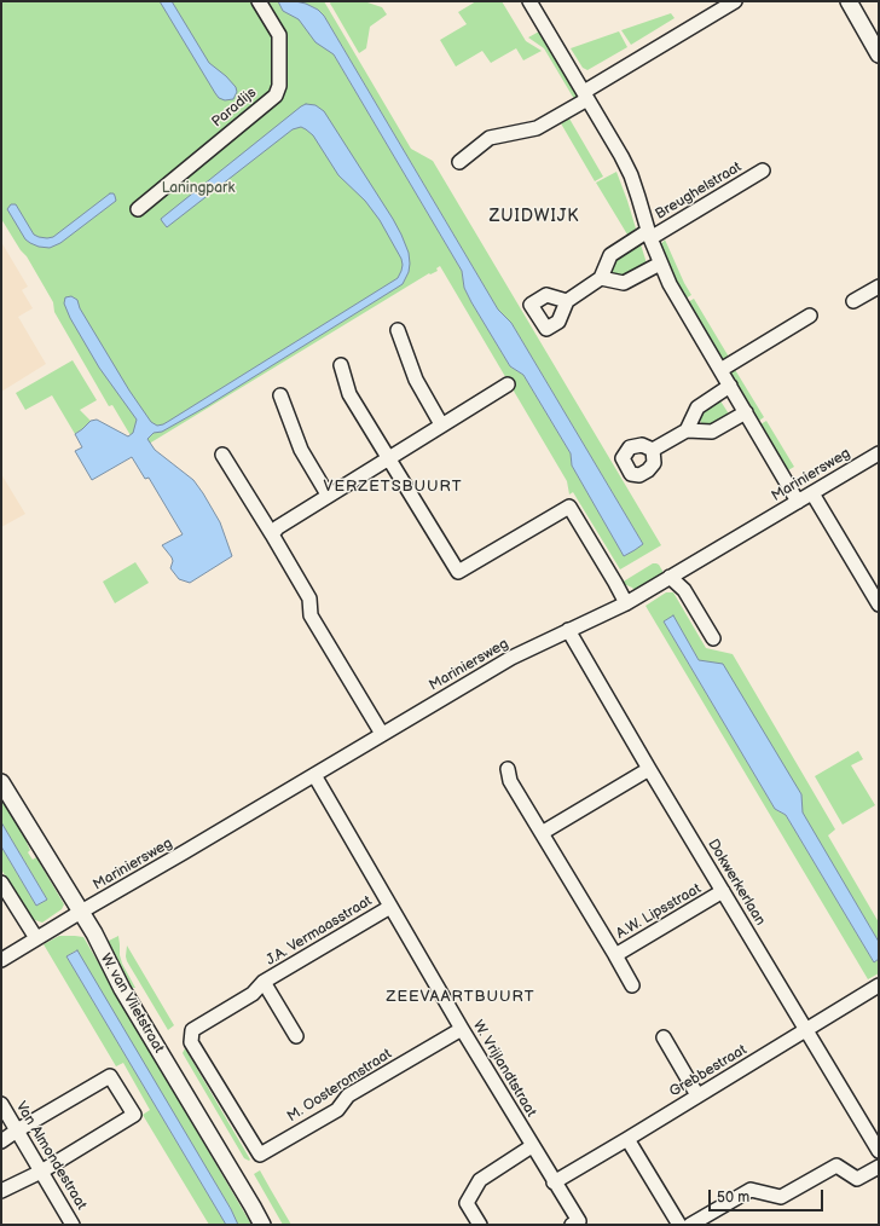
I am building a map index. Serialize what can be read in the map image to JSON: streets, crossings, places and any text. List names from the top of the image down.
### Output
{
  "streets": {
    "street": [
      "Paradijs",
      "Breughelstraat",
      "Mariniersweg",
      "Dokwerkerlaan",
      "A.W. Lipsstraat",
      "J.A. Vermaasstraat",
      "W. van Vlietstraat",
      "W. Vrijlandtstraat",
      "Grebbestraat",
      "M. Oosteromstraat",
      "Van Almondestraat"
    ]
  },
  "crossings": [
    ["Mariniersweg", "Dokwerkerlaan"],
    ["Mariniersweg", "W. van Vlietstraat"],
    ["Mariniersweg", "W. Vrijlandtstraat"],
    ["Dokwerkerlaan", "A.W. Lipsstraat"],
    ["Dokwerkerlaan", "Grebbestraat"],
    ["J.A. Vermaasstraat", "W. Vrijlandtstraat"],
    ["J.A. Vermaasstraat", "M. Oosteromstraat"],
    ["W. Vrijlandtstraat", "Grebbestraat"],
    ["W. Vrijlandtstraat", "M. Oosteromstraat"]
  ],
  "districts": ["ZUIDWIJK", "VERZETSBUURT", "ZEEVAARTBUURT"],
  "parks": ["Laningpark"],
  "scale_bar": "50 m"
}
